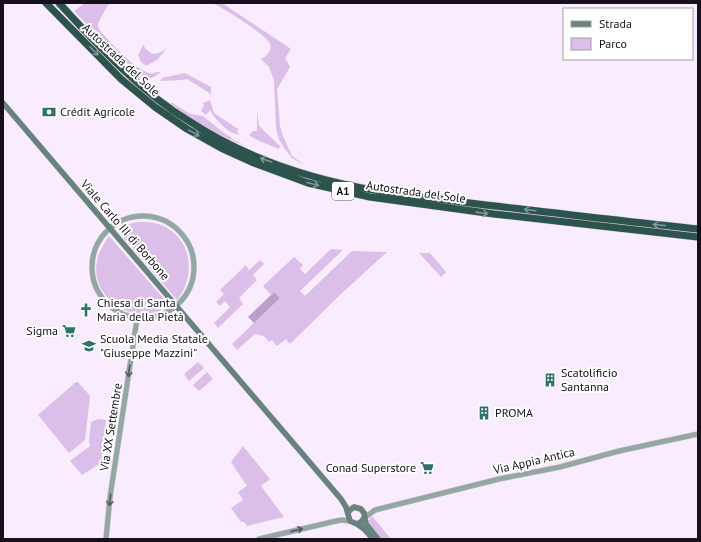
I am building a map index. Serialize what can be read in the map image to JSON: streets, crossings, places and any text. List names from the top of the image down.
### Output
{
  "streets": {
    "highway": ["Autostrada del Sole", "A1"],
    "main road": ["Viale Carlo III di Borbone"],
    "street": ["Via XX Settembre", "Via Appia Antica"]
  },
  "crossings": [
    ["Viale Carlo III di Borbone", "Via Appia Antica"]
  ],
  "one_way": ["Via XX Settembre"],
  "places": {
    "bank": ["Crédit Agricole"],
    "church": ["Chiesa di Santa Maria della Pietà"],
    "supermarket": ["Sigma", "Conad Superstore"],
    "school or university": ["Scuola Media Statale \"Giuseppe Mazzini\""],
    "building": ["Scatolificio Santanna", "PROMA"]
  },
  "legend": ["Strada", "Parco"]
}
